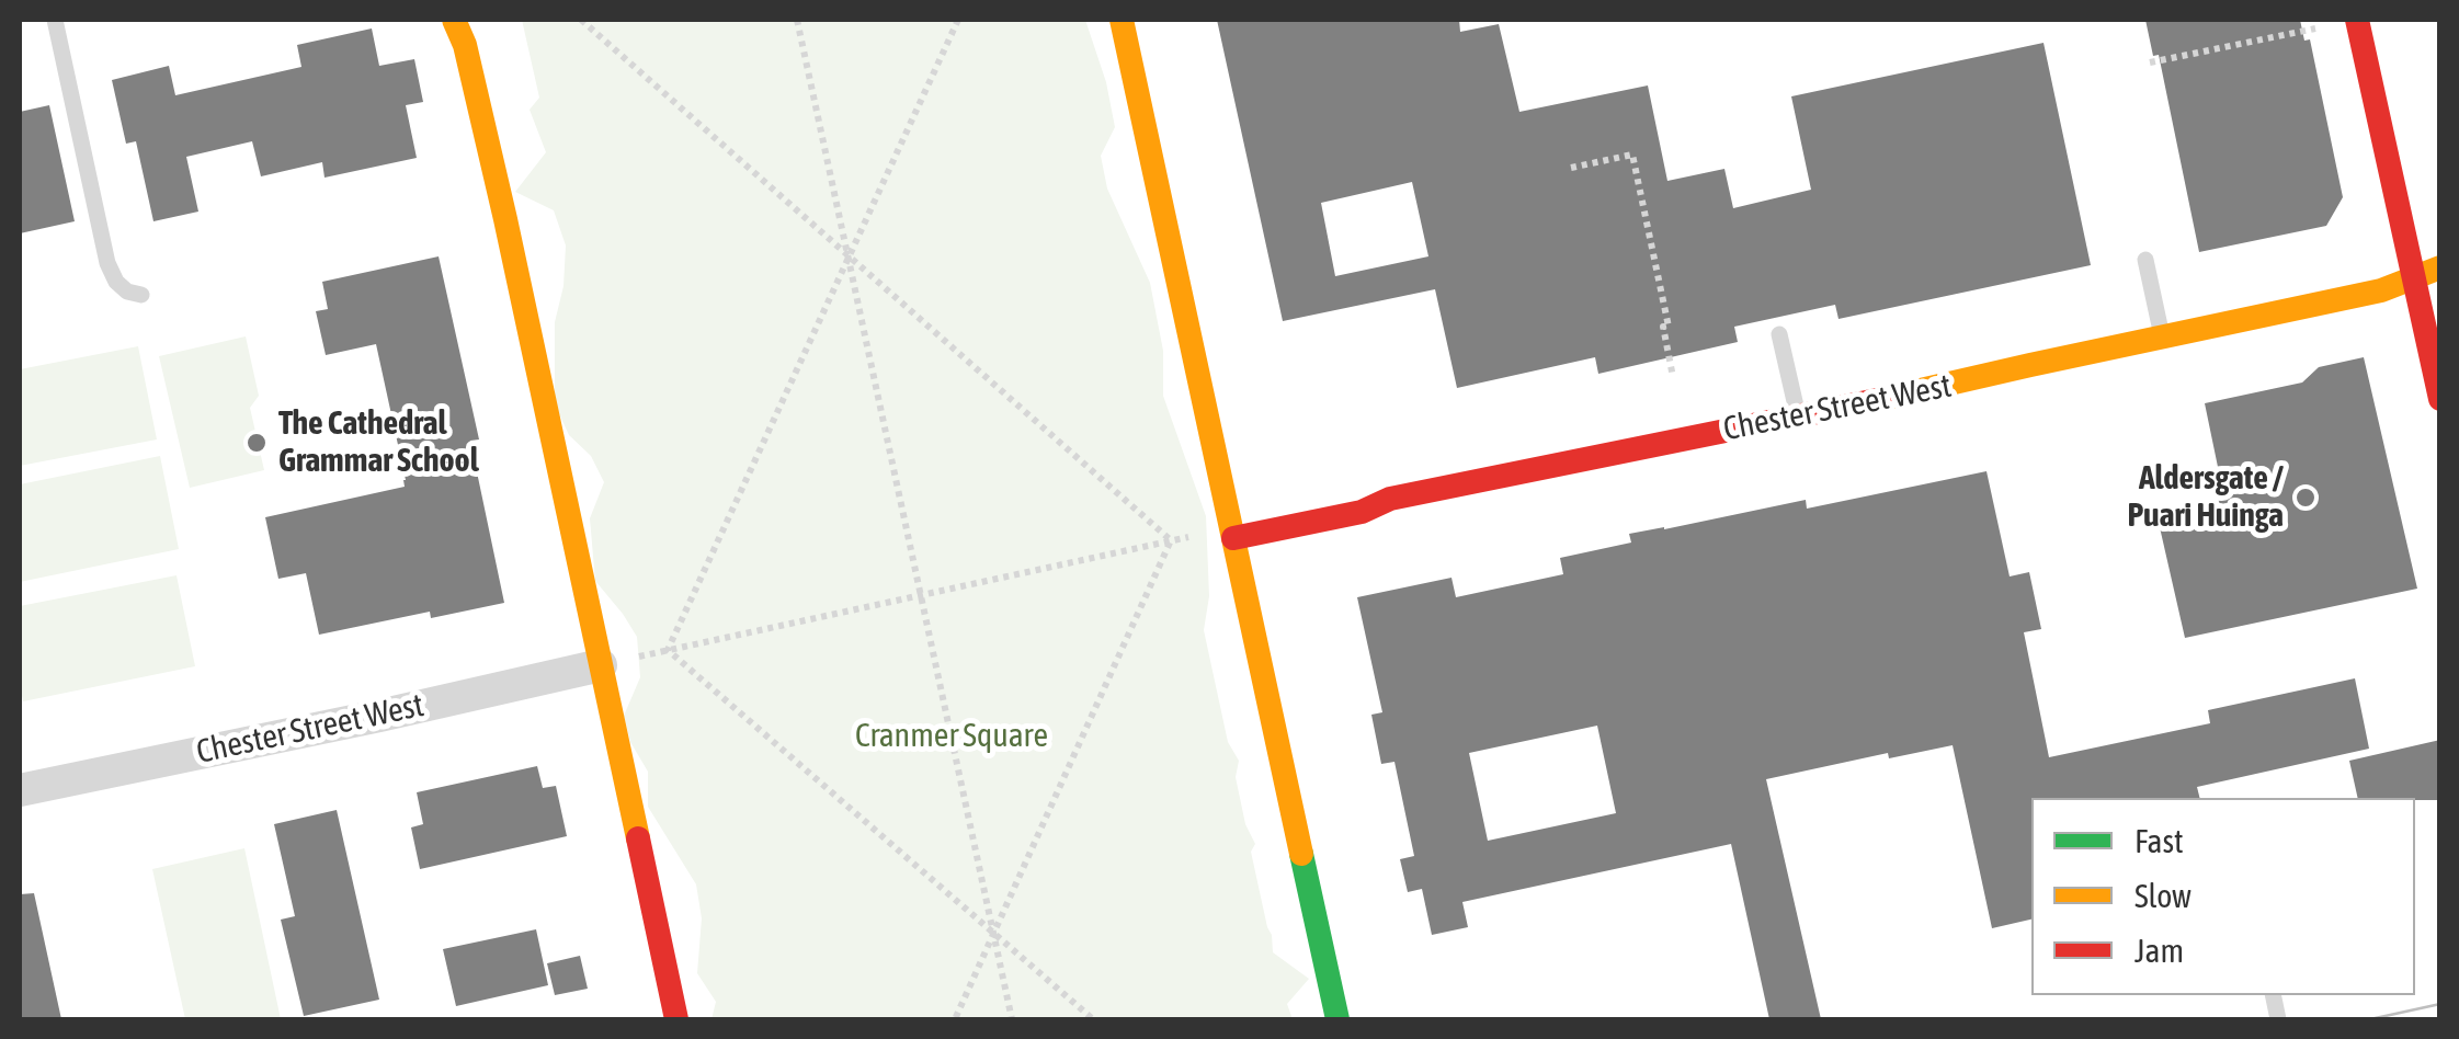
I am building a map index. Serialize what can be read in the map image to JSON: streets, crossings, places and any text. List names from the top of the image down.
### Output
{
  "streets": {
    "street": ["Chester Street West"]
  },
  "parks": ["Cranmer Square"],
  "places": ["The Cathedral Grammar School", "Aldersgate / Puari Huinga"],
  "legend": ["Fast", "Slow", "Jam"]
}
